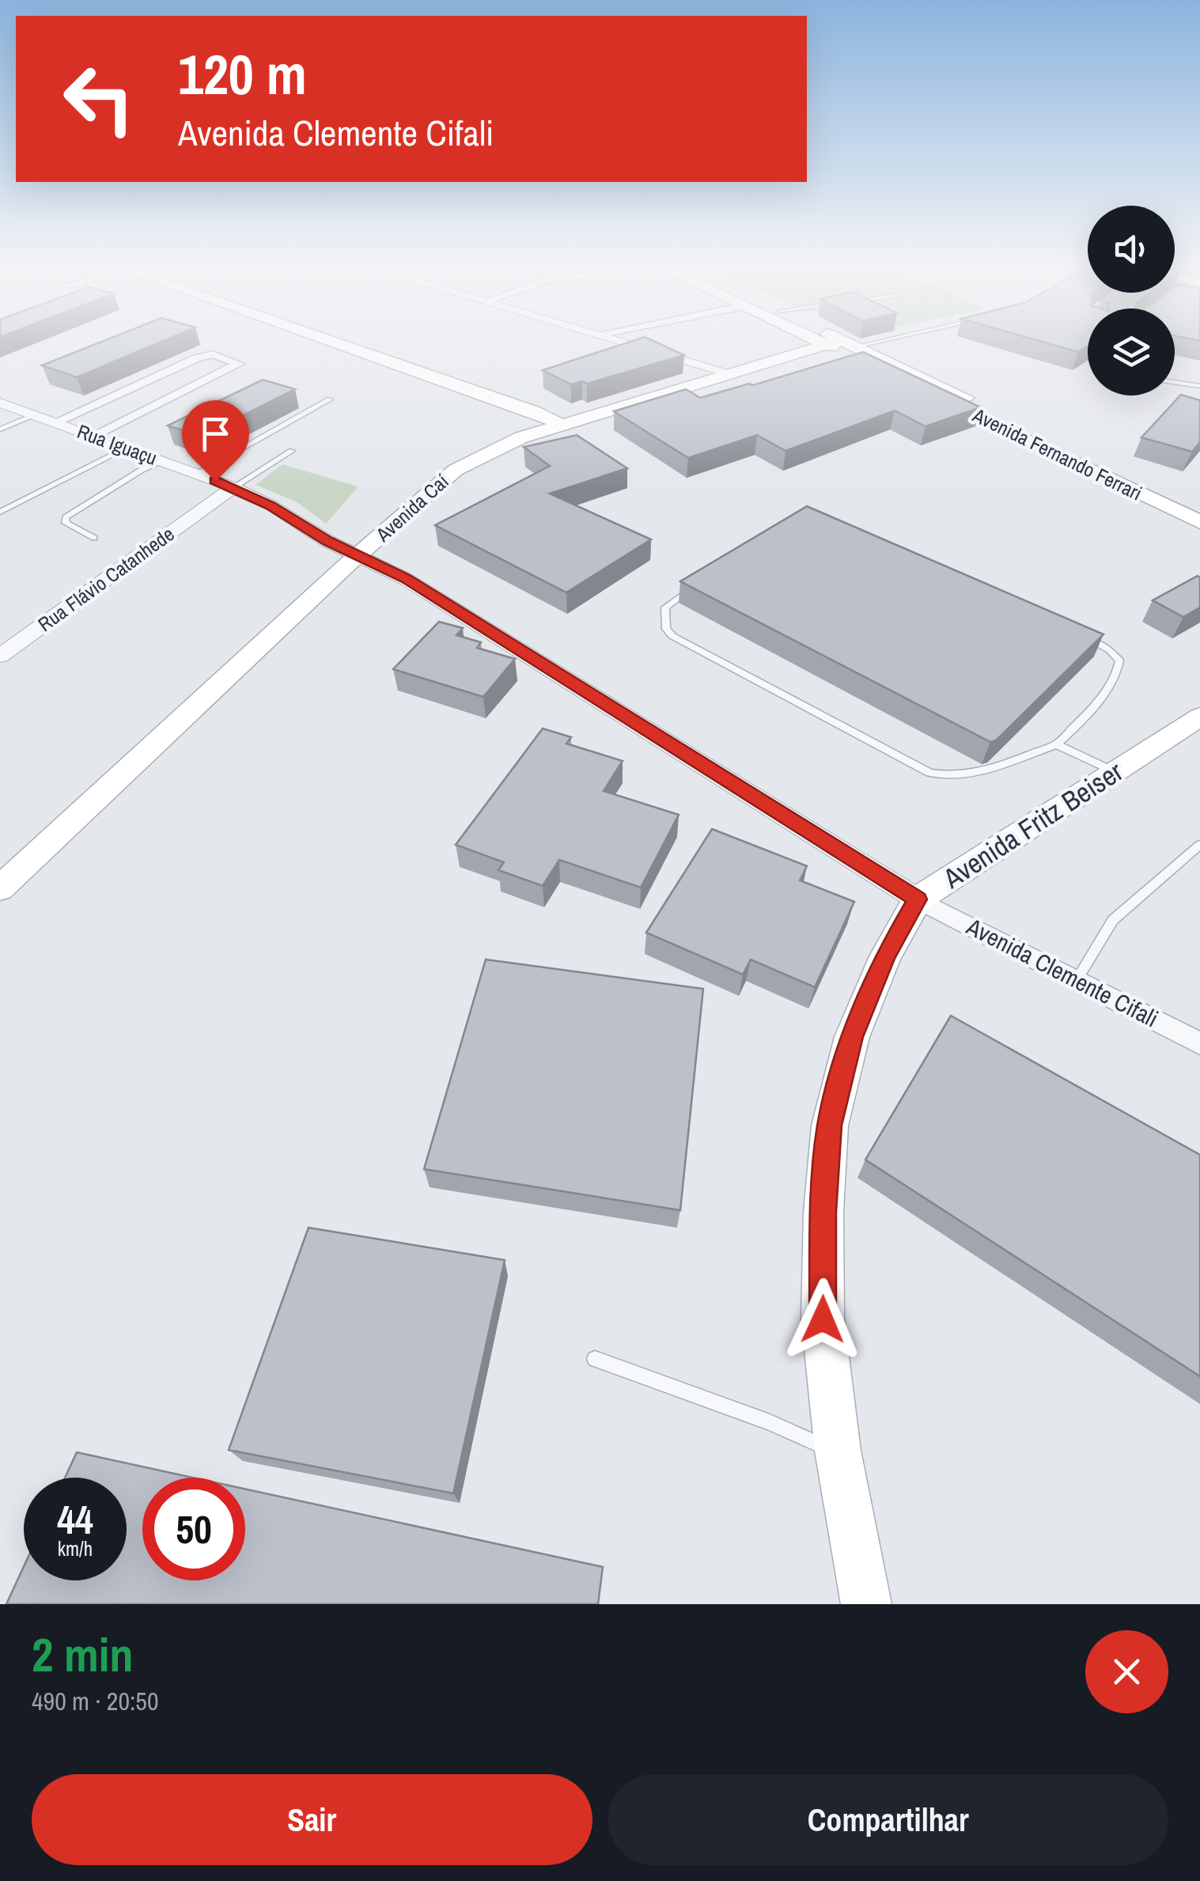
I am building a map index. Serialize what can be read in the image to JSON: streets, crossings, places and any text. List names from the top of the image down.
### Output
{
  "streets": {
    "main road": ["Avenida Fernando Ferrari", "Avenida Caí", "Avenida Fritz Beiser"],
    "street": ["Rua Iguaçu", "Rua Flávio Catanhede", "Avenida Clemente Cifali"]
  },
  "crossings": [
    ["Rua Iguaçu", "Avenida Caí"],
    ["Rua Iguaçu", "Rua Flávio Catanhede"],
    ["Rua Iguaçu", "Avenida Clemente Cifali"],
    ["Avenida Fernando Ferrari", "Avenida Caí"],
    ["Avenida Caí", "Avenida Clemente Cifali"],
    ["Avenida Fritz Beiser", "Avenida Clemente Cifali"]
  ],
  "page": {
    "turn": ["120 m", "Avenida Clemente Cifali"],
    "speed": "44 km/h",
    "limit": "50",
    "heading": ["2 min", "490 m · 20:50"],
    "buttons": ["Sair", "Compartilhar"]
  }
}
